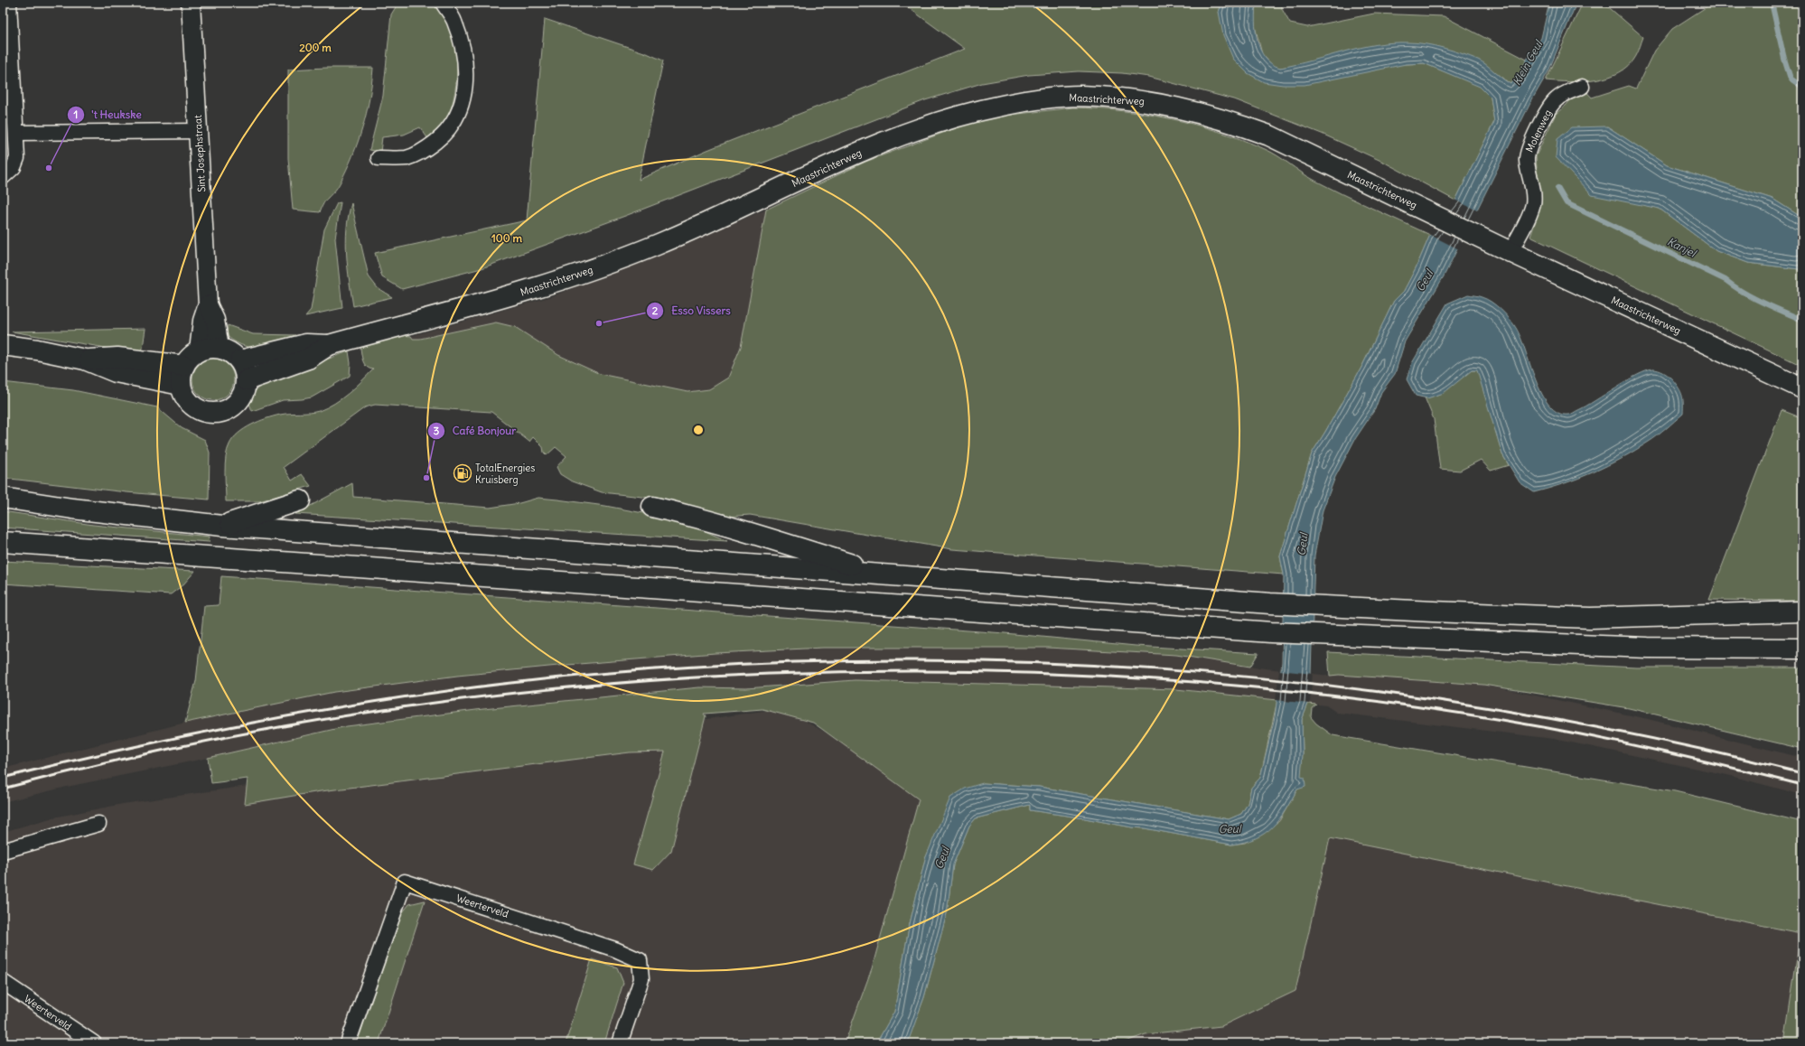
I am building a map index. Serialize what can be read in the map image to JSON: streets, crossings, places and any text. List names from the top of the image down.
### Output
{
  "streets": {
    "main road": ["Maastrichterweg"],
    "street": ["Molenweg", "Sint Josephstraat", "Weerterveld"]
  },
  "crossings": [
    ["Maastrichterweg", "Molenweg"],
    ["Maastrichterweg", "Sint Josephstraat"]
  ],
  "water": ["Klein Geul", "Kanjel", "Geul"],
  "places": {
    "other": ["'t Heukske", "Esso Vissers", "Café Bonjour"],
    "fuel station": ["TotalEnergies Kruisberg"]
  },
  "rings": ["200 m", "100 m"]
}
